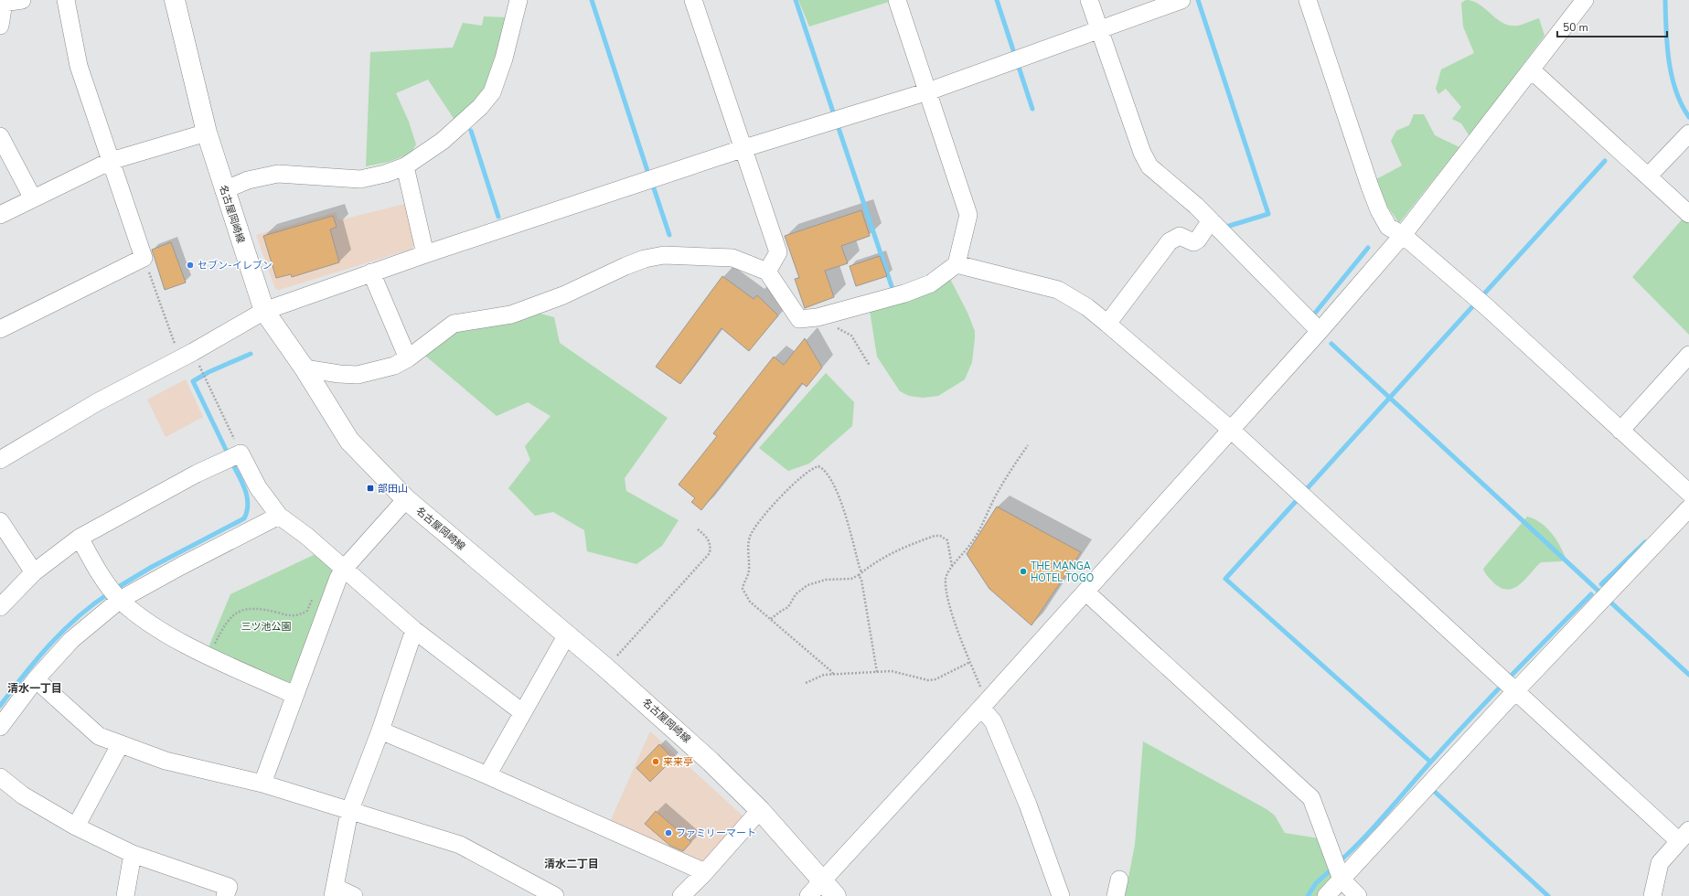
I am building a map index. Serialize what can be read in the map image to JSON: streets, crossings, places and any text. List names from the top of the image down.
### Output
{
  "streets": {
    "main road": ["名古屋岡崎線"]
  },
  "districts": ["清水一丁目", "清水二丁目"],
  "parks": ["三ツ池公園"],
  "places": {
    "other": [
      "セブン-イレブン",
      "THE MANGA HOTEL TOGO",
      "来来亭",
      "ファミリーマート"
    ],
    "transit": ["部田山"]
  },
  "scale_bar": "50 m"
}
